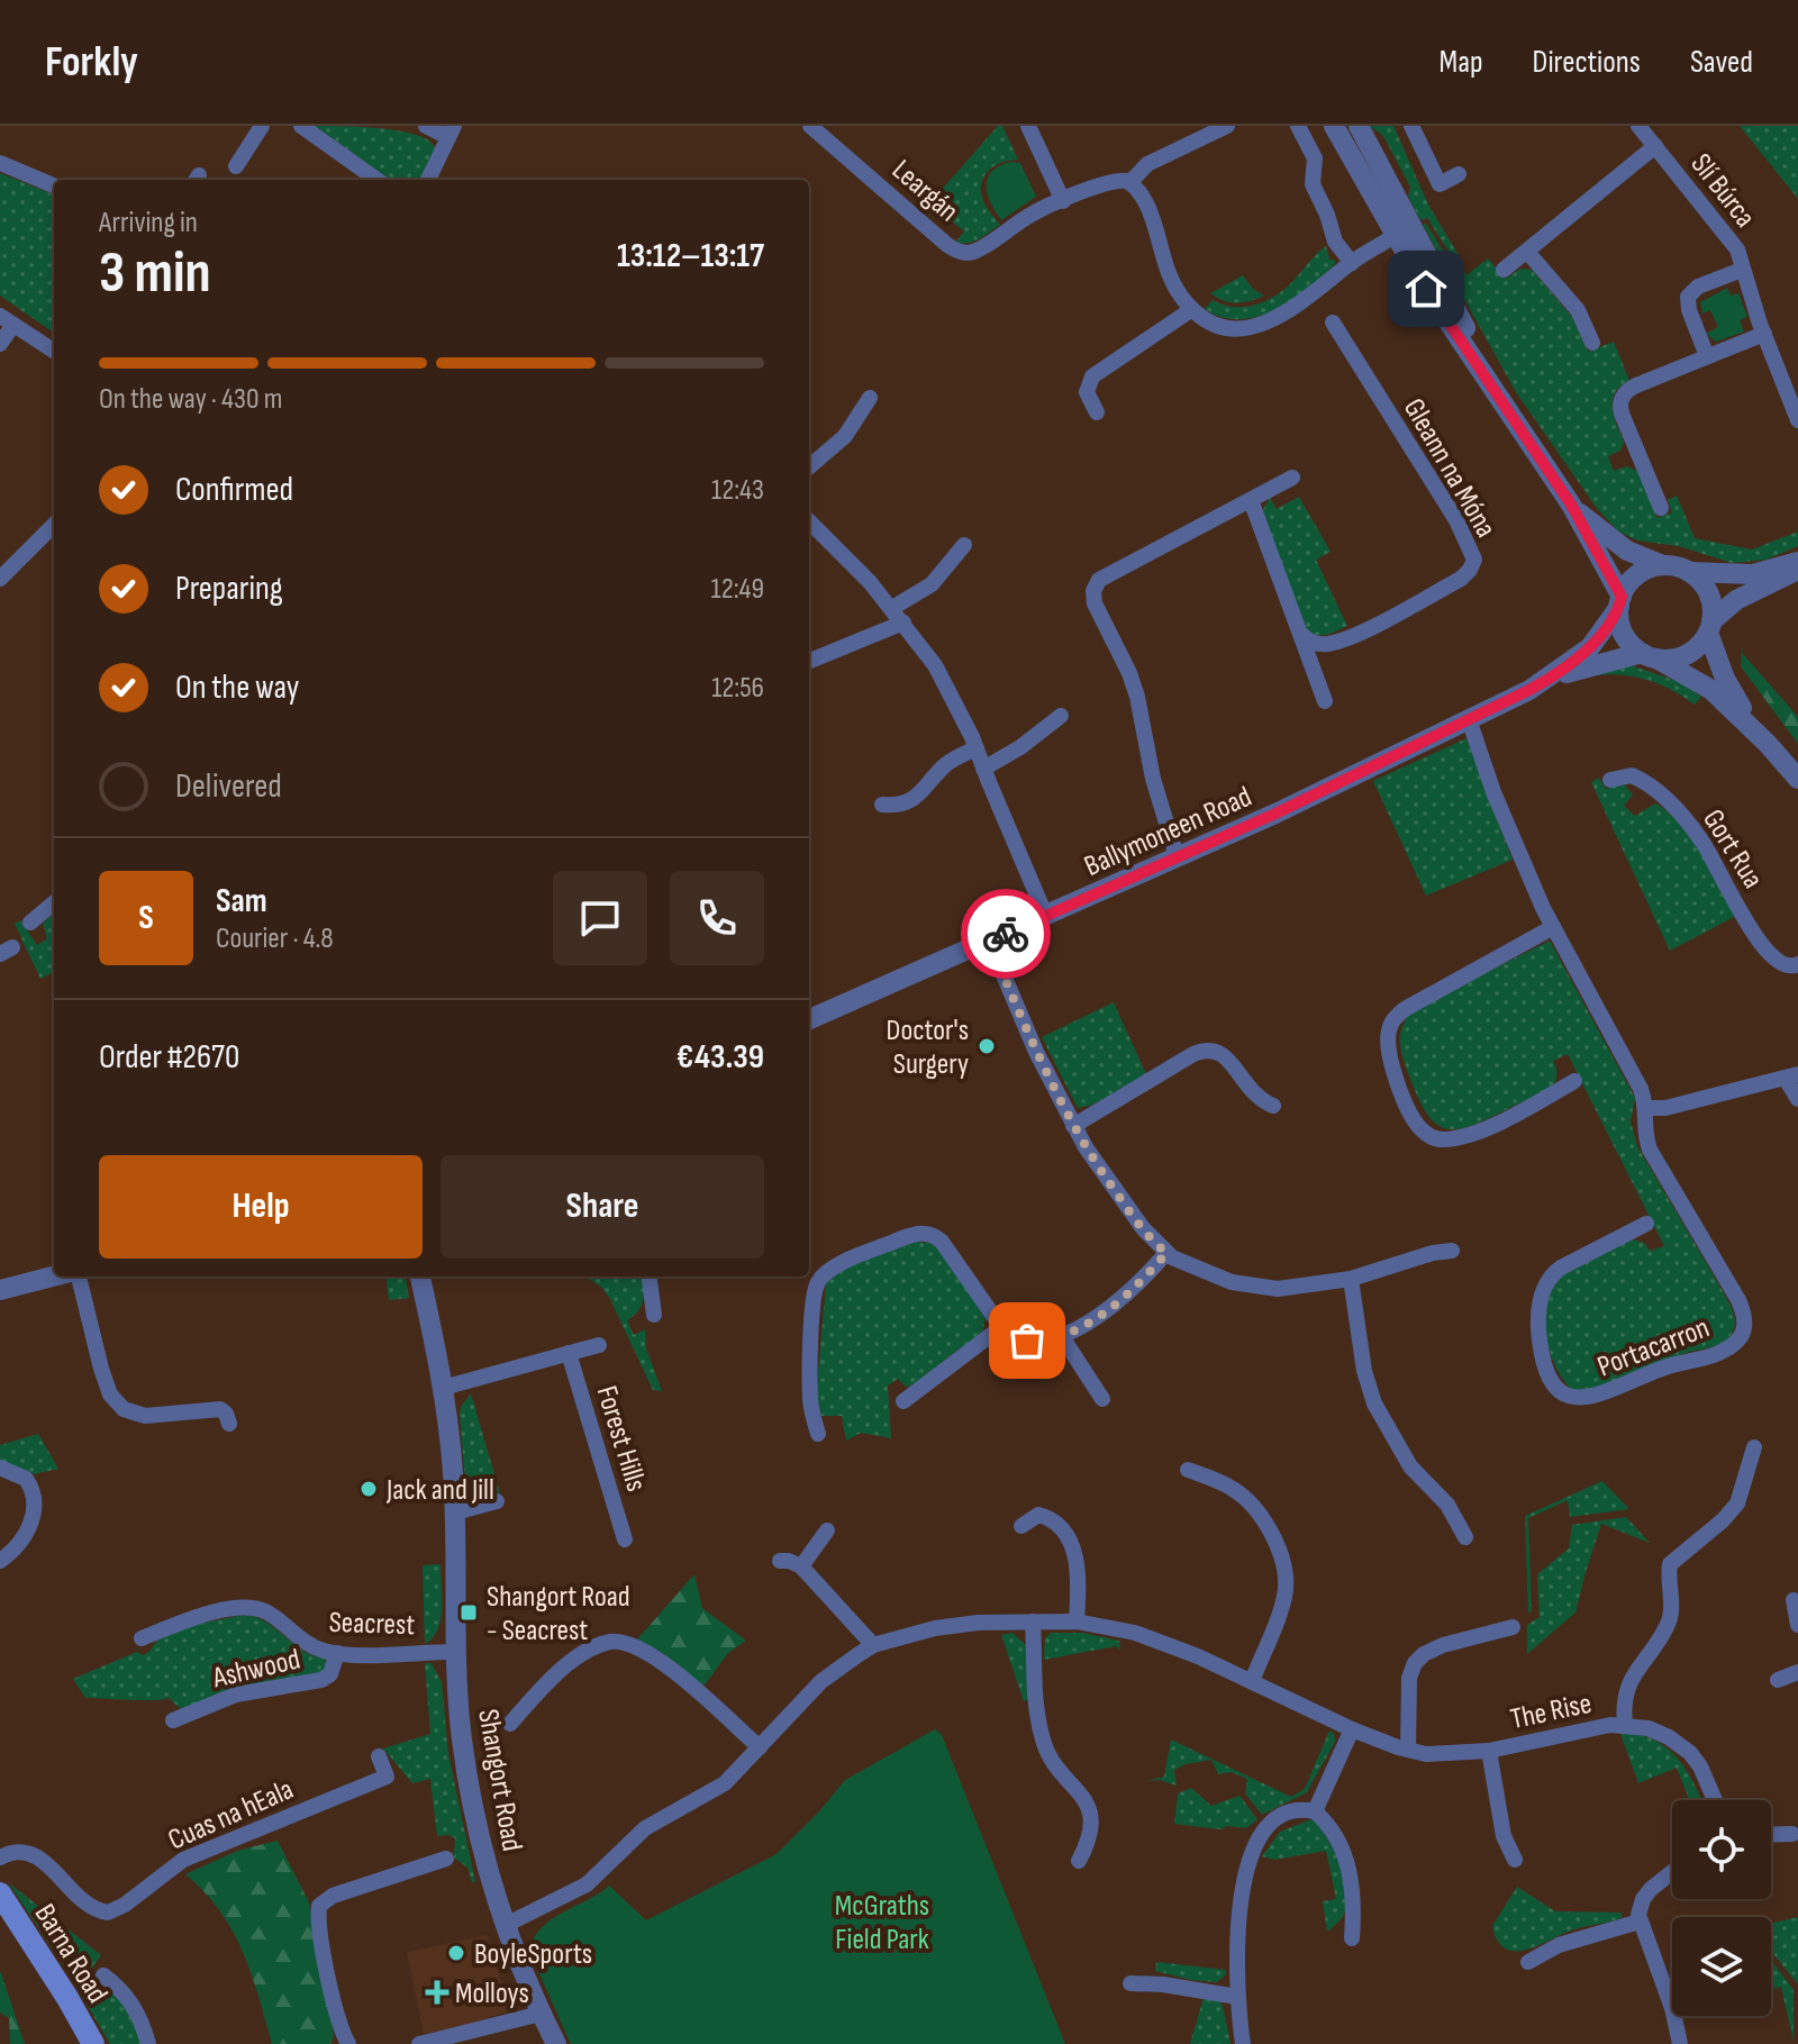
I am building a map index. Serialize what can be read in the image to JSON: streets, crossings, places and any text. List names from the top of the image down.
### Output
{
  "streets": {
    "main road": ["Barna Road"],
    "street": [
      "Leargán",
      "Slí Búrca",
      "Gleann na Móna",
      "Ballymoneen Road",
      "Gort Rua",
      "Portacarron",
      "Forest Hills",
      "Seacrest",
      "Ashwood",
      "The Rise",
      "Shangort Road",
      "Cuas na hEala"
    ]
  },
  "crossings": [
    ["Ballymoneen Road", "Portacarron"],
    ["Forest Hills", "Shangort Road"],
    ["Seacrest", "Ashwood"],
    ["Seacrest", "Shangort Road"]
  ],
  "parks": ["McGraths Field Park"],
  "places": {
    "other": ["Doctor's Surgery", "Jack and Jill", "BoyleSports"],
    "transit": ["Shangort Road - Seacrest"],
    "health": ["Molloys"]
  },
  "page": {
    "header": "Forkly",
    "nav": ["Map", "Directions", "Saved"],
    "heading": ["3 min", "Arriving in", "13:12–13:17"],
    "panel": [
      "Sam",
      "Courier · 4.8",
      "Order #2670",
      "€43.39"
    ],
    "bar": "On the way · 430 m",
    "list": [
      ["Confirmed", "12:43"],
      ["Preparing", "12:49"],
      ["On the way", "12:56"],
      "Delivered"
    ],
    "round": "S",
    "buttons": ["Help", "Share"]
  }
}
